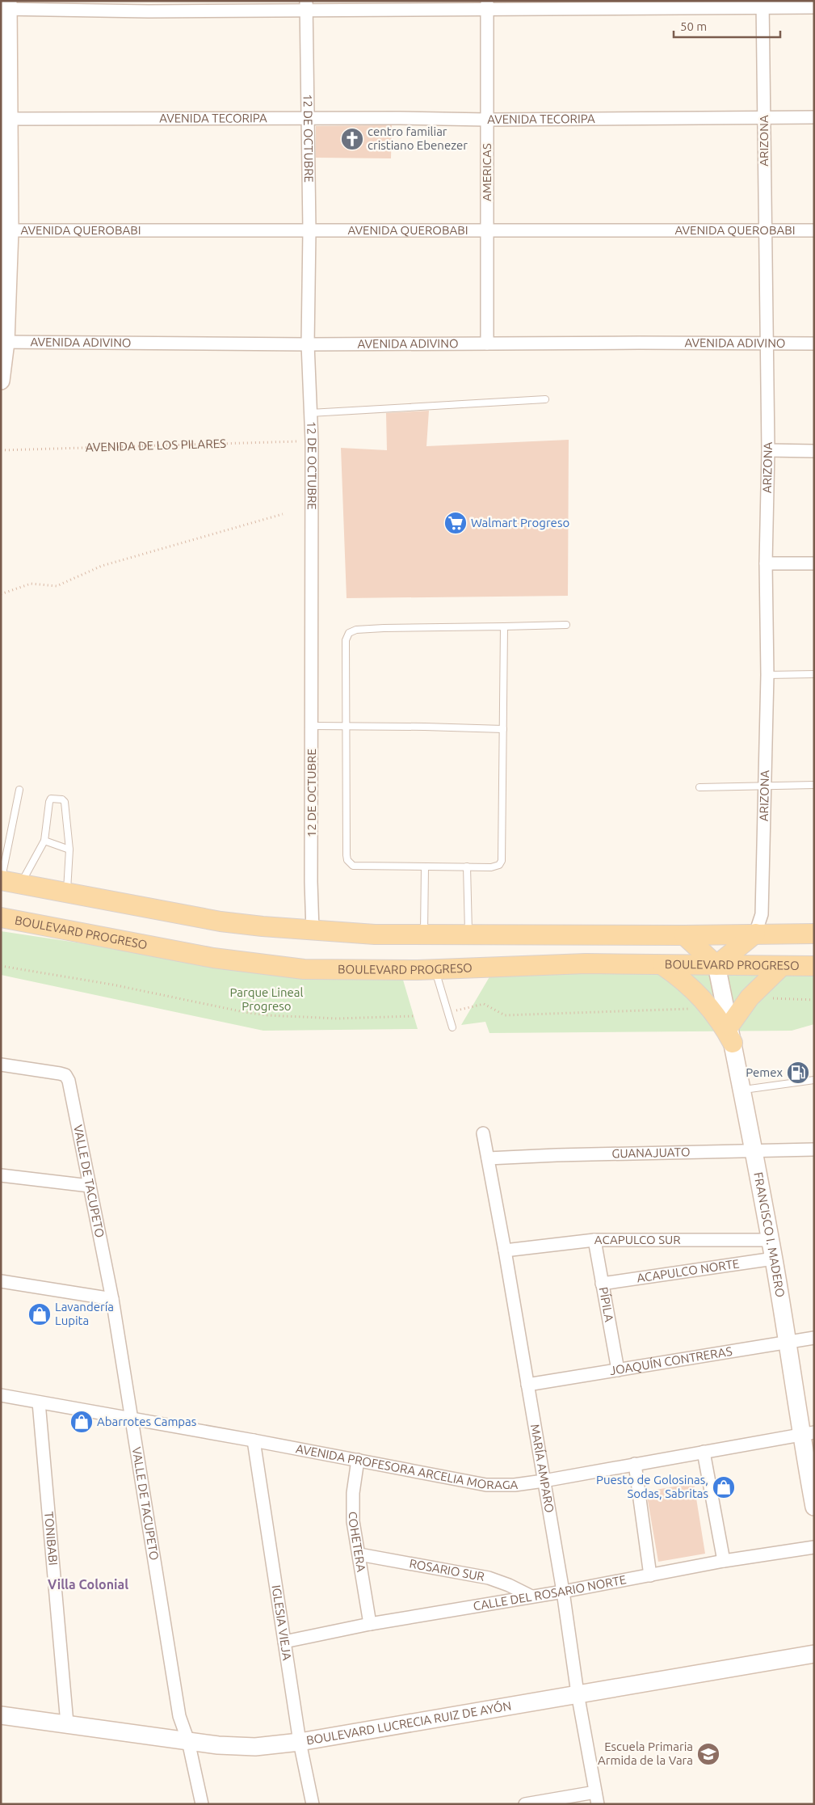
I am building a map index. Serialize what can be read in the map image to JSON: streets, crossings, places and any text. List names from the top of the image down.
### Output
{
  "streets": {
    "main road": ["BOULEVARD PROGRESO"],
    "street": [
      "AVENIDA TECORIPA",
      "12 DE OCTUBRE",
      "ARIZONA",
      "AMERICAS",
      "AVENIDA QUEROBABI",
      "AVENIDA ADIVINO",
      "GUANAJUATO",
      "VALLE DE TACUPETO",
      "FRANCISCO I. MADERO",
      "ACAPULCO SUR",
      "ACAPULCO NORTE",
      "PÍPILA",
      "JOAQUÍN CONTRERAS",
      "AVENIDA PROFESORA ARCELIA MORAGA",
      "MARÍA AMPARO",
      "TONIBABI",
      "COHETERA",
      "ROSARIO SUR",
      "CALLE DEL ROSARIO NORTE",
      "IGLESIA VIEJA",
      "BOULEVARD LUCRECIA RUIZ DE AYÓN"
    ],
    "path": ["AVENIDA DE LOS PILARES"]
  },
  "crossings": [
    ["AVENIDA TECORIPA", "12 DE OCTUBRE"],
    ["AVENIDA TECORIPA", "ARIZONA"],
    ["AVENIDA TECORIPA", "AMERICAS"],
    ["12 DE OCTUBRE", "AVENIDA QUEROBABI"],
    ["12 DE OCTUBRE", "AVENIDA ADIVINO"],
    ["12 DE OCTUBRE", "AVENIDA DE LOS PILARES"],
    ["ARIZONA", "AVENIDA QUEROBABI"],
    ["ARIZONA", "AVENIDA ADIVINO"],
    ["AMERICAS", "AVENIDA QUEROBABI"],
    ["AMERICAS", "AVENIDA ADIVINO"],
    ["BOULEVARD PROGRESO", "FRANCISCO I. MADERO"],
    ["GUANAJUATO", "FRANCISCO I. MADERO"],
    ["GUANAJUATO", "MARÍA AMPARO"],
    ["VALLE DE TACUPETO", "AVENIDA PROFESORA ARCELIA MORAGA"],
    ["VALLE DE TACUPETO", "BOULEVARD LUCRECIA RUIZ DE AYÓN"],
    ["FRANCISCO I. MADERO", "ACAPULCO SUR"],
    ["FRANCISCO I. MADERO", "ACAPULCO NORTE"],
    ["FRANCISCO I. MADERO", "JOAQUÍN CONTRERAS"],
    ["FRANCISCO I. MADERO", "AVENIDA PROFESORA ARCELIA MORAGA"],
    ["ACAPULCO SUR", "PÍPILA"],
    ["ACAPULCO SUR", "MARÍA AMPARO"],
    ["ACAPULCO NORTE", "PÍPILA"],
    ["PÍPILA", "JOAQUÍN CONTRERAS"],
    ["JOAQUÍN CONTRERAS", "MARÍA AMPARO"],
    ["AVENIDA PROFESORA ARCELIA MORAGA", "MARÍA AMPARO"],
    ["AVENIDA PROFESORA ARCELIA MORAGA", "TONIBABI"],
    ["AVENIDA PROFESORA ARCELIA MORAGA", "COHETERA"],
    ["AVENIDA PROFESORA ARCELIA MORAGA", "IGLESIA VIEJA"],
    ["MARÍA AMPARO", "CALLE DEL ROSARIO NORTE"],
    ["MARÍA AMPARO", "BOULEVARD LUCRECIA RUIZ DE AYÓN"],
    ["TONIBABI", "BOULEVARD LUCRECIA RUIZ DE AYÓN"],
    ["COHETERA", "ROSARIO SUR"],
    ["COHETERA", "CALLE DEL ROSARIO NORTE"],
    ["ROSARIO SUR", "CALLE DEL ROSARIO NORTE"],
    ["CALLE DEL ROSARIO NORTE", "IGLESIA VIEJA"],
    ["IGLESIA VIEJA", "BOULEVARD LUCRECIA RUIZ DE AYÓN"]
  ],
  "districts": ["Villa Colonial"],
  "parks": ["Parque Lineal Progreso"],
  "places": {
    "church": ["centro familiar cristiano Ebenezer"],
    "supermarket": ["Walmart Progreso"],
    "fuel station": ["Pemex"],
    "shop": ["Lavandería Lupita", "Abarrotes Campas", "Puesto de Golosinas, Sodas, Sabritas"],
    "school or university": ["Escuela Primaria Armida de la Vara"]
  },
  "scale_bar": "50 m"
}
